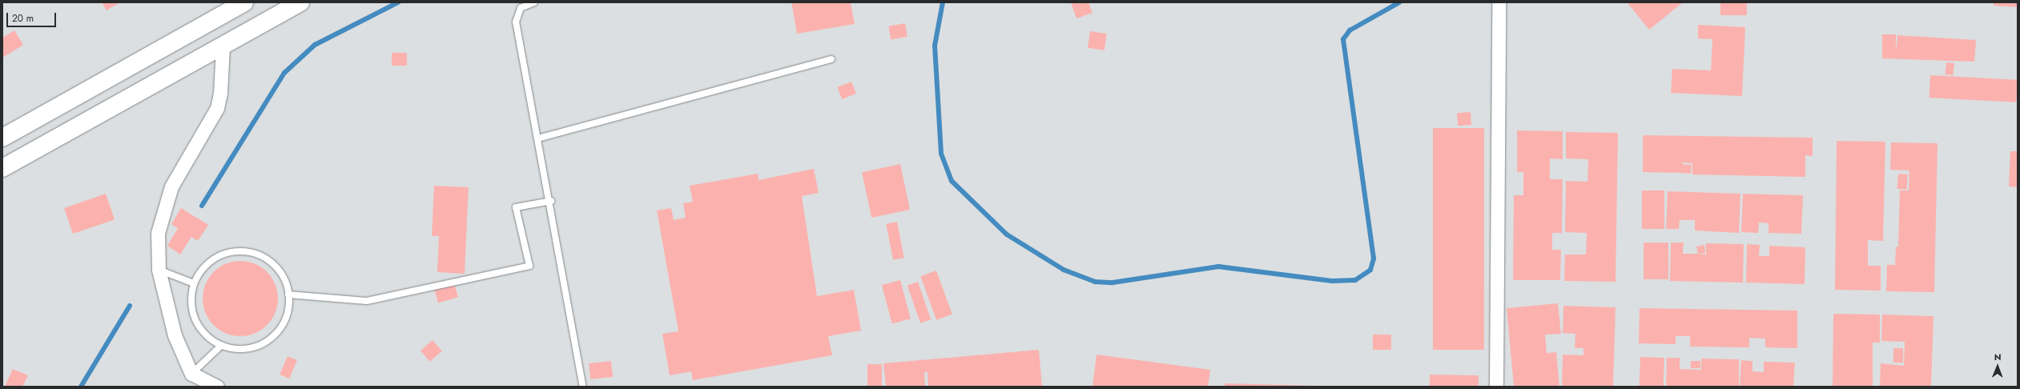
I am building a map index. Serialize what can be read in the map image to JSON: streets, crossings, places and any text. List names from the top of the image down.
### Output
{
  "scale_bar": "20 m",
  "north": "top"
}
